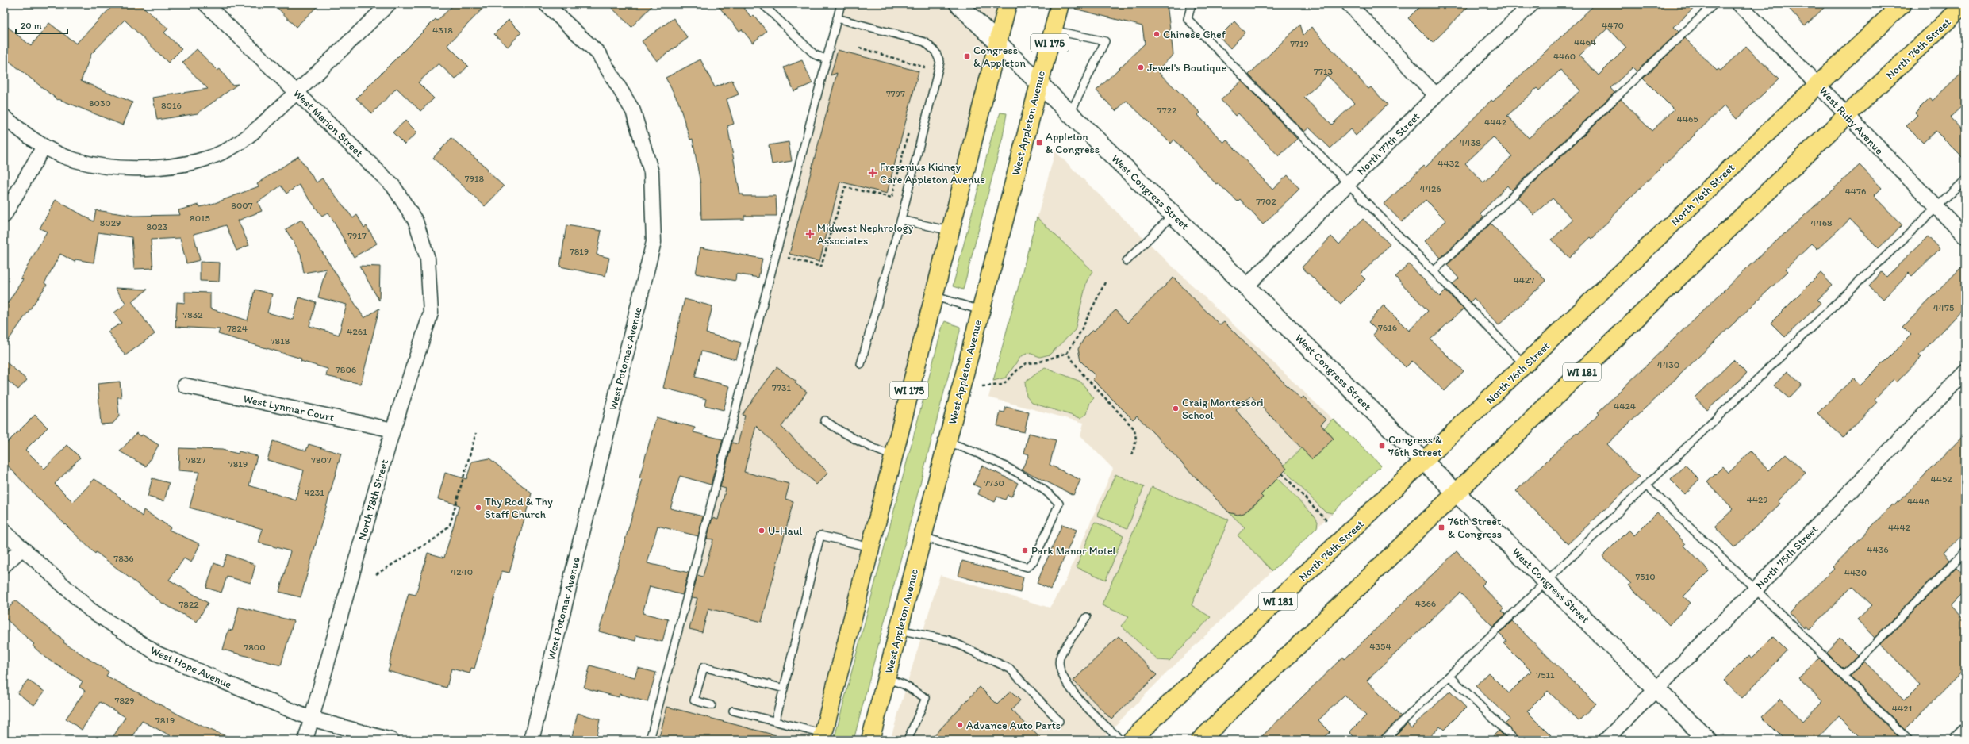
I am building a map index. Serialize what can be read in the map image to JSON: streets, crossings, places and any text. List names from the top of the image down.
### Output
{
  "streets": {
    "main road": [
      "WI 175",
      "North 76th Street",
      "West Appleton Avenue",
      "WI 181"
    ],
    "street": [
      "West Ruby Avenue",
      "West Marion Street",
      "North 77th Street",
      "West Congress Street",
      "West Potomac Avenue",
      "West Lynmar Court",
      "North 78th Street",
      "North 75th Street",
      "West Hope Avenue"
    ]
  },
  "crossings": [
    ["WI 175", "West Congress Street"],
    ["North 76th Street", "West Ruby Avenue"],
    ["North 76th Street", "West Congress Street"],
    ["West Marion Street", "North 78th Street"],
    ["West Appleton Avenue", "West Congress Street"],
    ["North 77th Street", "West Congress Street"],
    ["West Congress Street", "North 75th Street"],
    ["West Lynmar Court", "North 78th Street"],
    ["North 78th Street", "West Hope Avenue"]
  ],
  "places": {
    "other": [
      "Chinese Chef",
      "Jewel's Boutique",
      "Craig Montessori School",
      "Thy Rod & Thy Staff Church",
      "U-Haul",
      "Park Manor Motel",
      "Advance Auto Parts"
    ],
    "transit": [
      "Congress & Appleton",
      "Appleton & Congress",
      "Congress & 76th Street",
      "76th Street & Congress"
    ],
    "health": ["Fresenius Kidney Care Appleton Avenue", "Midwest Nephrology Associates"]
  },
  "house_numbers": [
    "4470",
    "4318",
    "4464",
    "7719",
    "4460",
    "7713",
    "7797",
    "8030",
    "8016",
    "7722",
    "4465",
    "4442",
    "4438",
    "4432",
    "7918",
    "4426",
    "4476",
    "7702",
    "8007",
    "8015",
    "8029",
    "4468",
    "8023",
    "7917",
    "7819",
    "4427",
    "4475",
    "7832",
    "7616",
    "7824",
    "4261",
    "7818",
    "4430",
    "7806",
    "7731",
    "4424",
    "7827",
    "7807",
    "7819",
    "4452",
    "7730",
    "4231",
    "4429",
    "4446",
    "4442",
    "4436",
    "7836",
    "4240",
    "4430",
    "7510",
    "4366",
    "7822",
    "4354",
    "7800",
    "7511",
    "7829",
    "4421",
    "7819"
  ],
  "scale_bar": "20 m"
}
